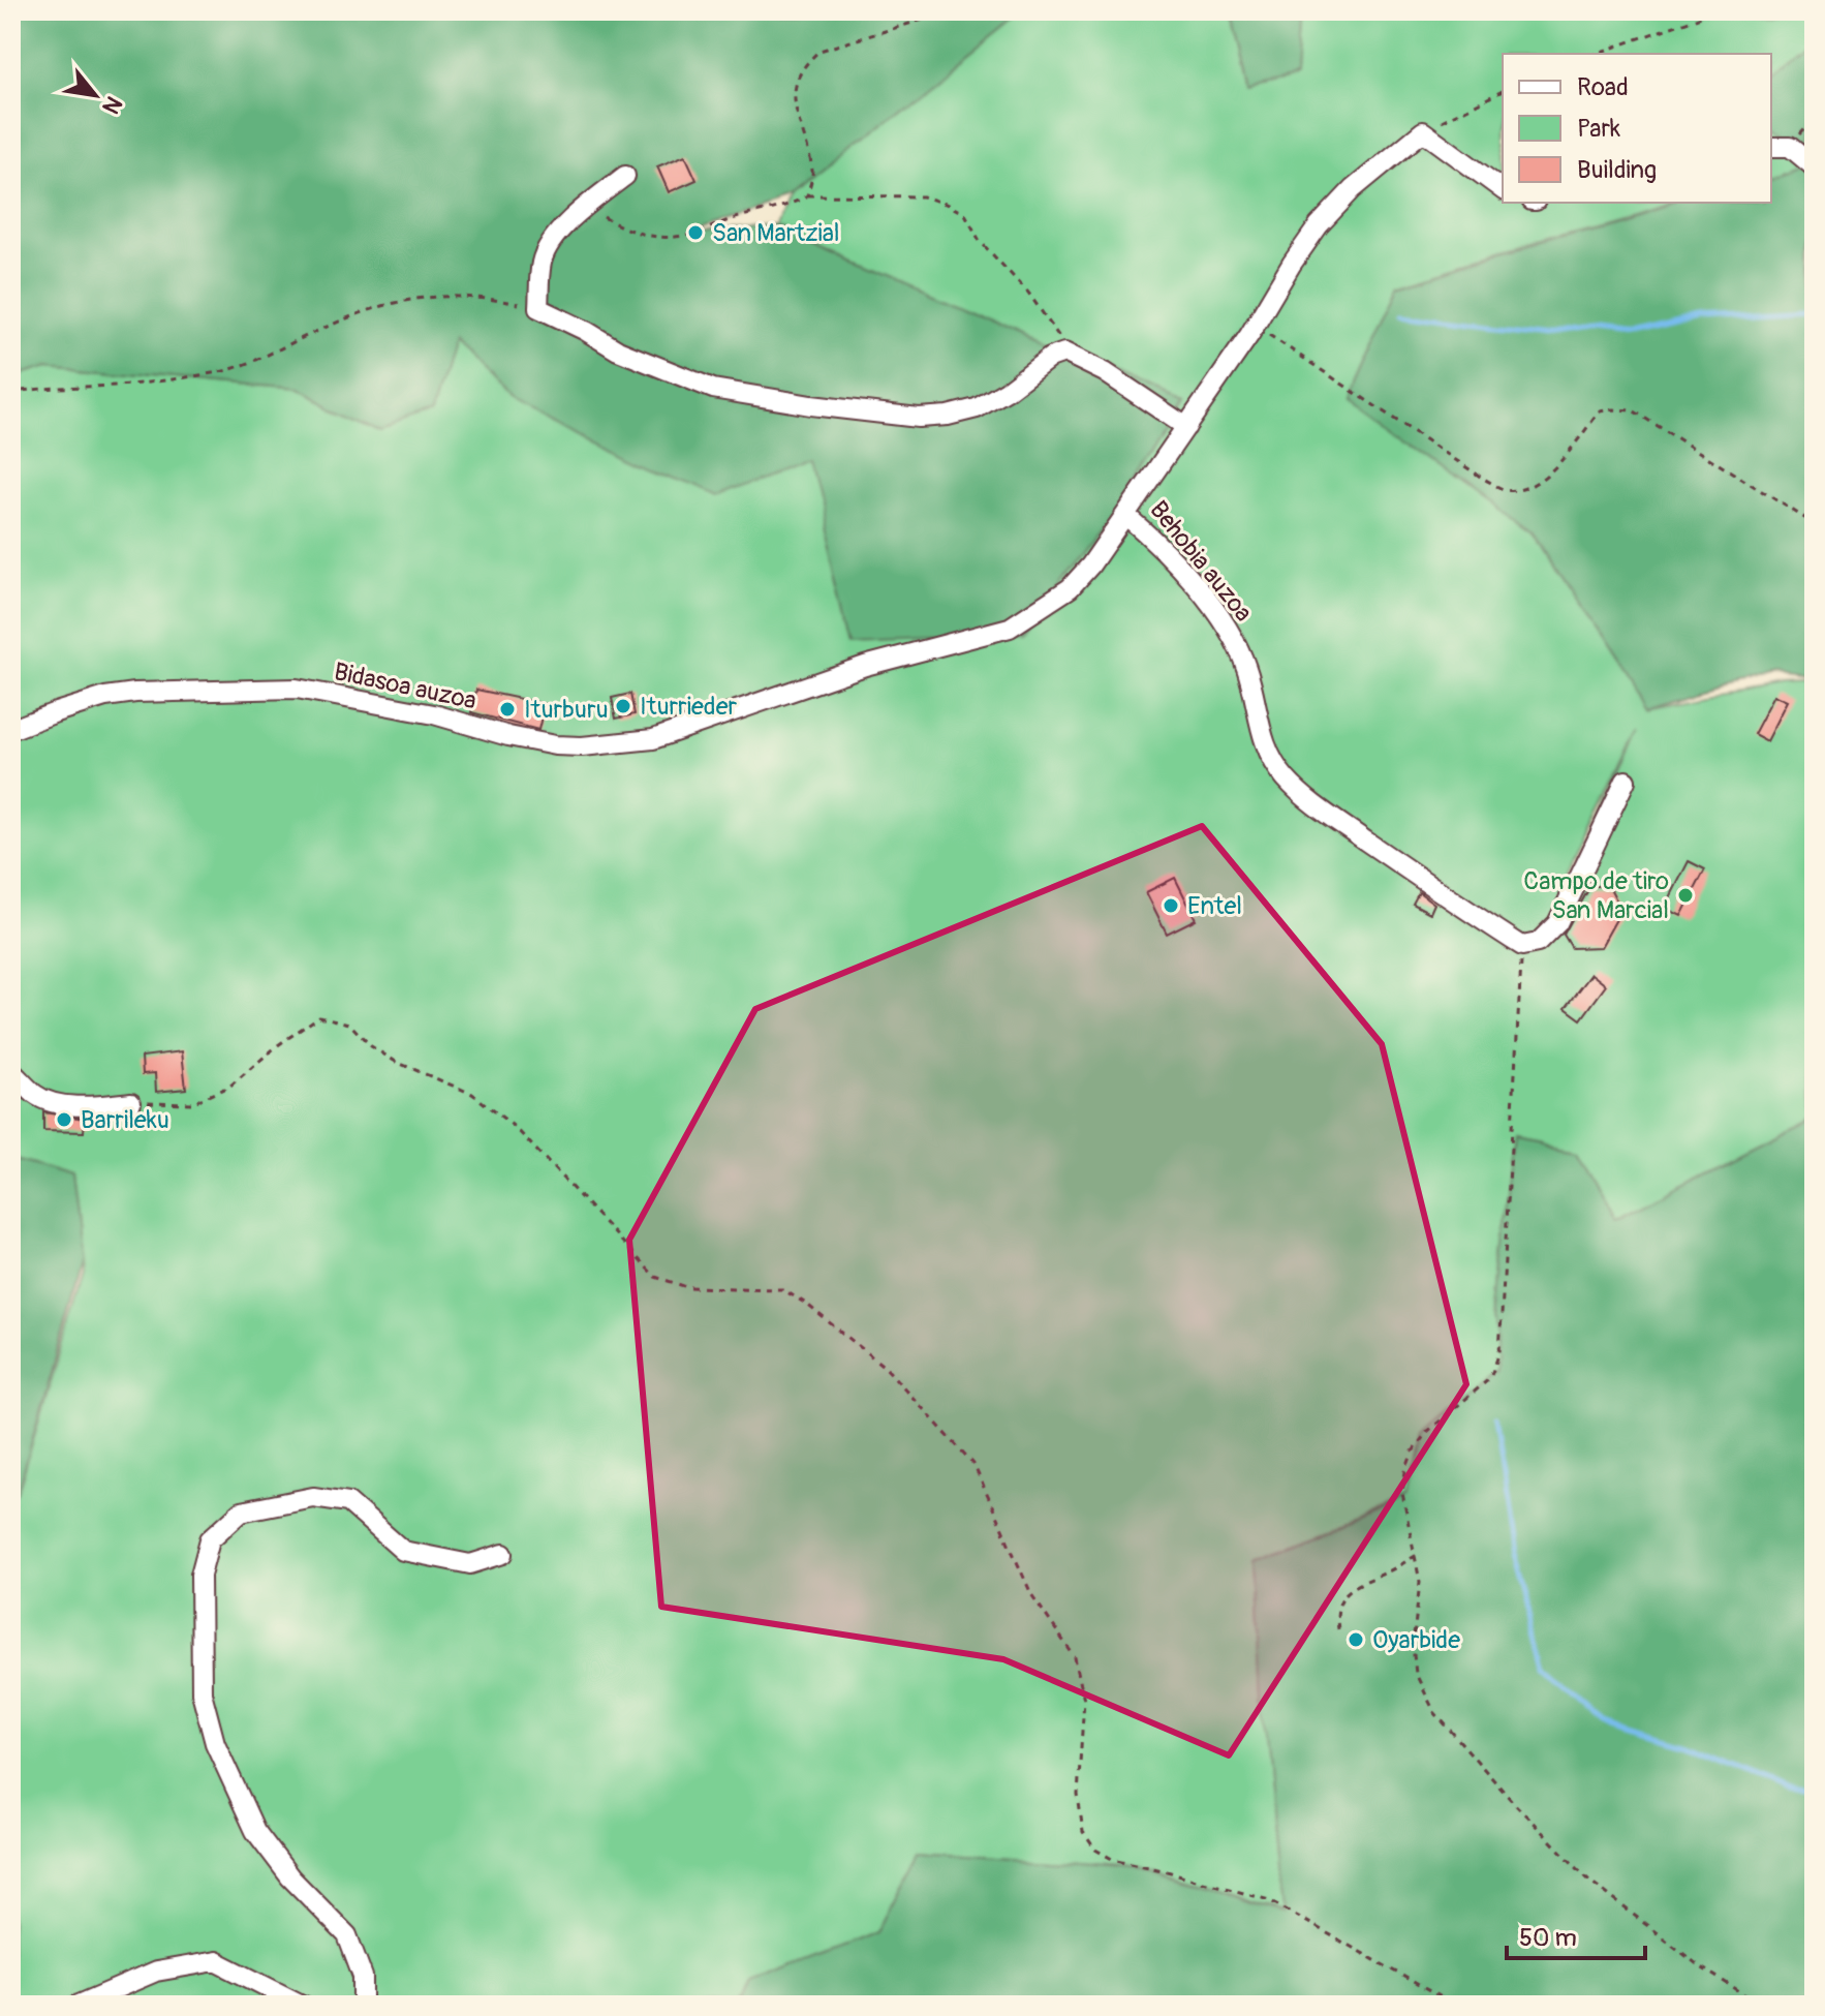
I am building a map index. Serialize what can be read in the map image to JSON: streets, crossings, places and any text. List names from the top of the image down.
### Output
{
  "streets": {
    "street": ["Behobia auzoa", "Bidasoa auzoa"]
  },
  "crossings": [
    ["Behobia auzoa", "Bidasoa auzoa"]
  ],
  "places": [
    "San Martzial",
    "Iturrieder",
    "Iturburu",
    "Campo de tiro San Marcial",
    "Entel",
    "Barrileku",
    "Oyarbide"
  ],
  "legend": ["Road", "Park", "Building"],
  "scale_bar": "50 m",
  "north": "bottom right"
}
